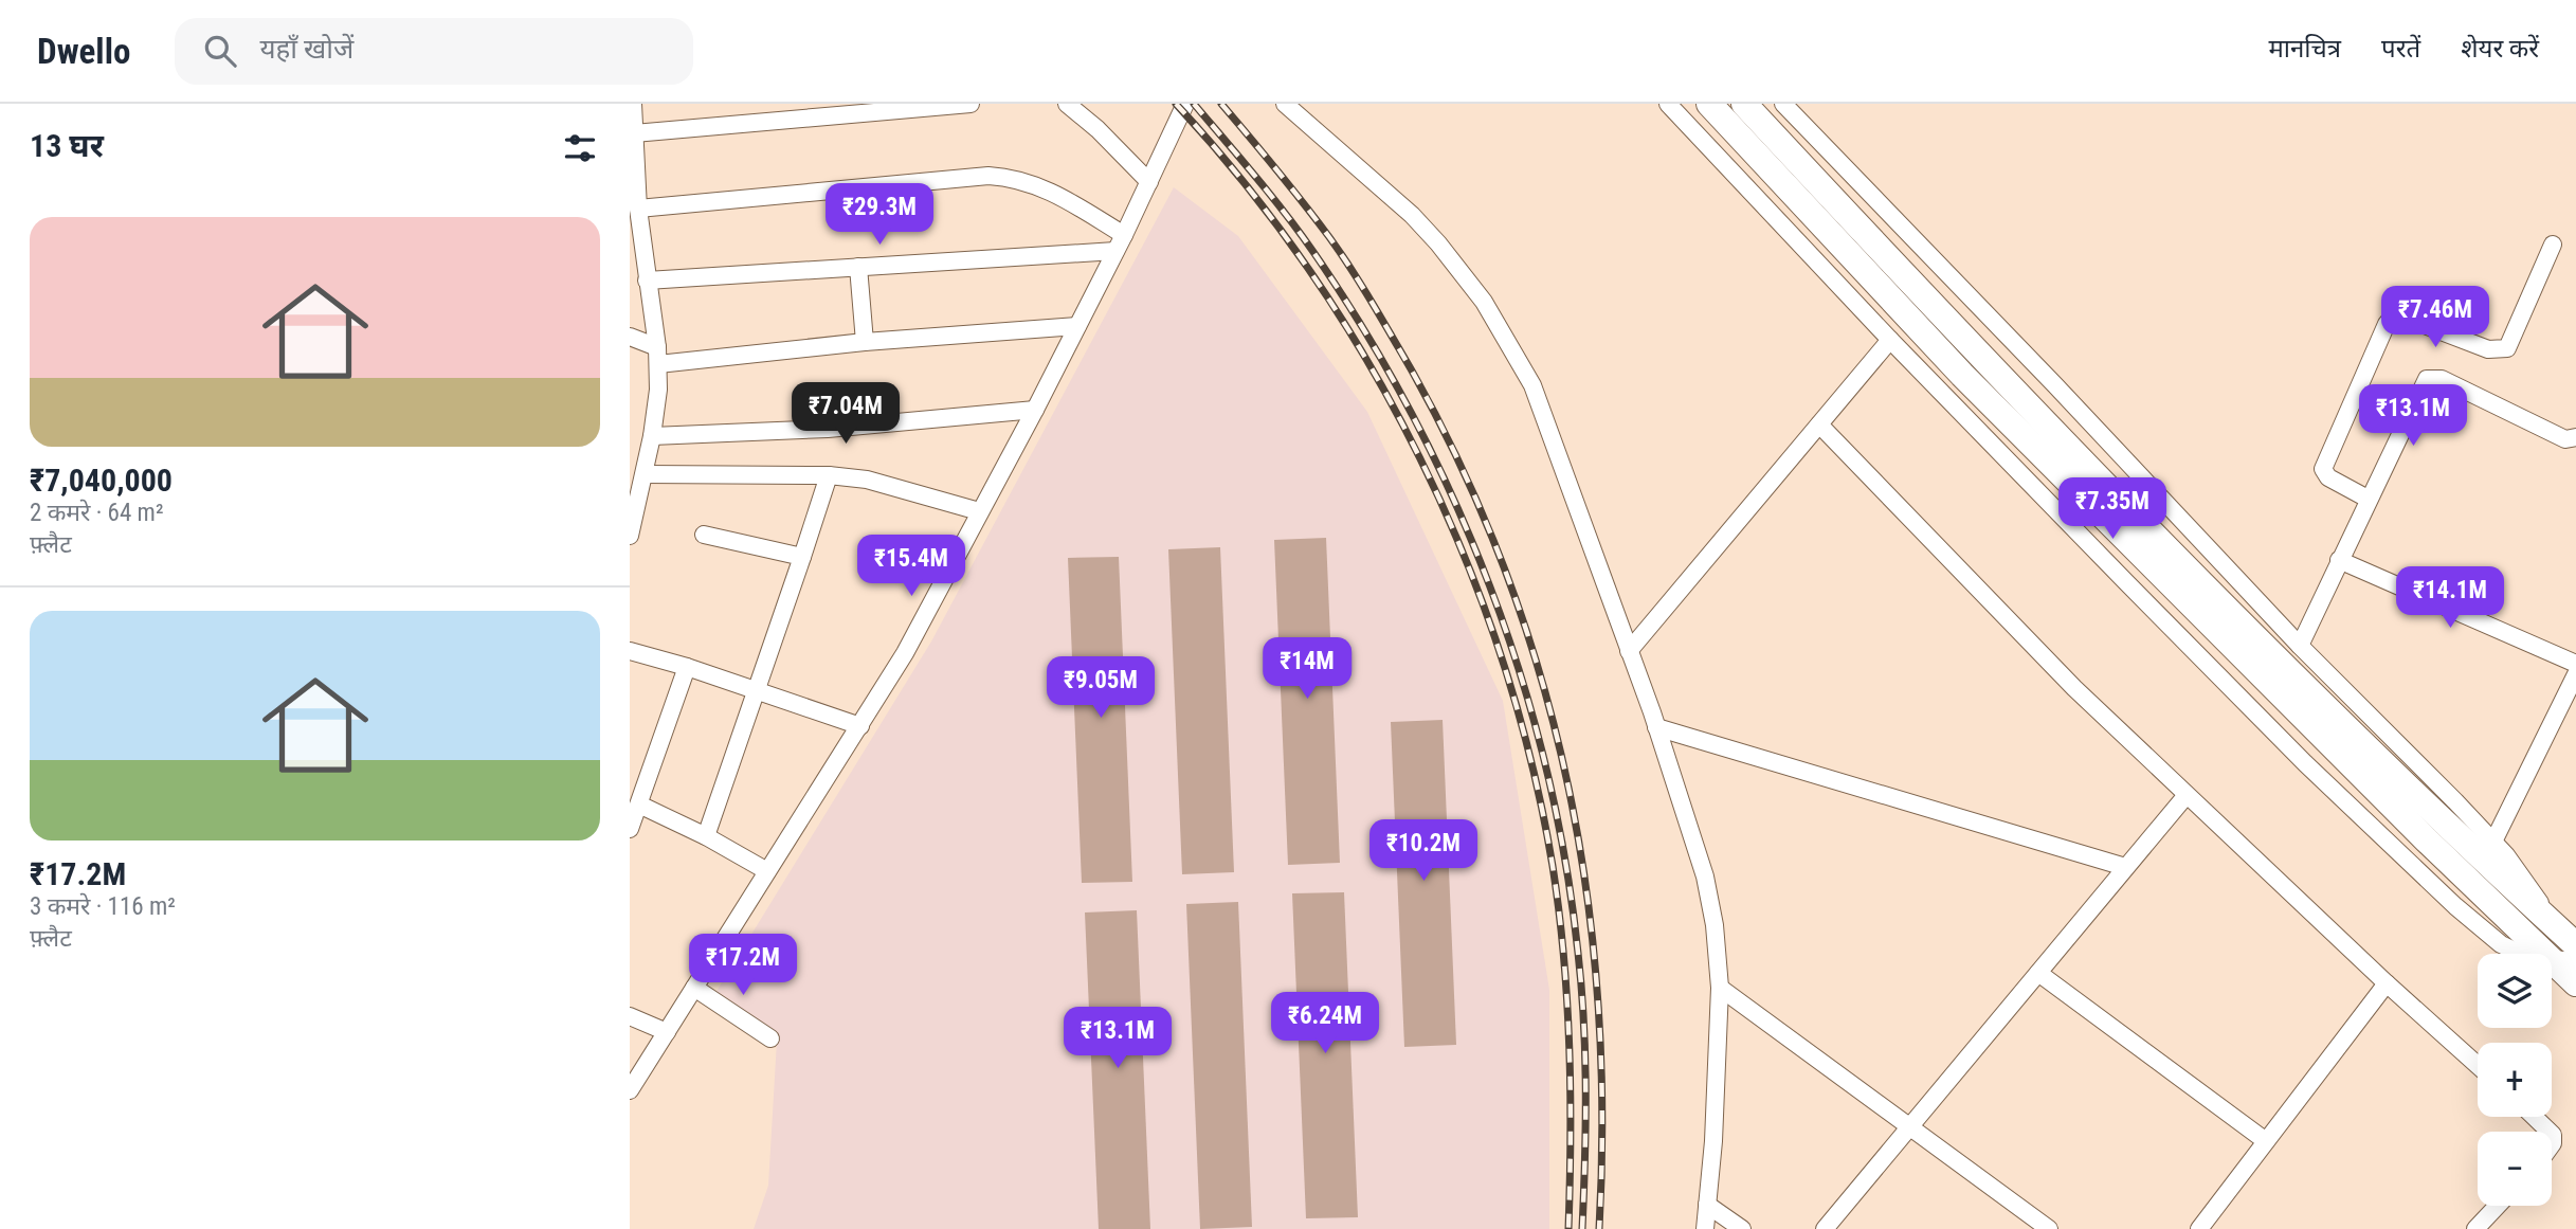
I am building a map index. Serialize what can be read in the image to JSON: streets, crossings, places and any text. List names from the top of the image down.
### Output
{
  "page": {
    "header": "Dwello",
    "search": "यहाँ खोजें",
    "nav": ["मानचित्र", "परतें", "शेयर करें"],
    "heading": "13 घर",
    "price": [
      "₹29.3M",
      "₹7.46M",
      "₹7.04M",
      "₹13.1M",
      "₹7.35M",
      "₹15.4M",
      "₹14.1M",
      "₹14M",
      "₹9.05M",
      "₹10.2M",
      "₹17.2M",
      "₹6.24M",
      "₹13.1M"
    ],
    "list": [
      {
        "name": "₹7,040,000",
        "note": "2 कमरे · 64 m² · फ़्लैट"
      },
      {
        "name": "₹17.2M",
        "note": "3 कमरे · 116 m² · फ़्लैट"
      }
    ],
    "map_buttons": ["+", "−"]
  }
}
